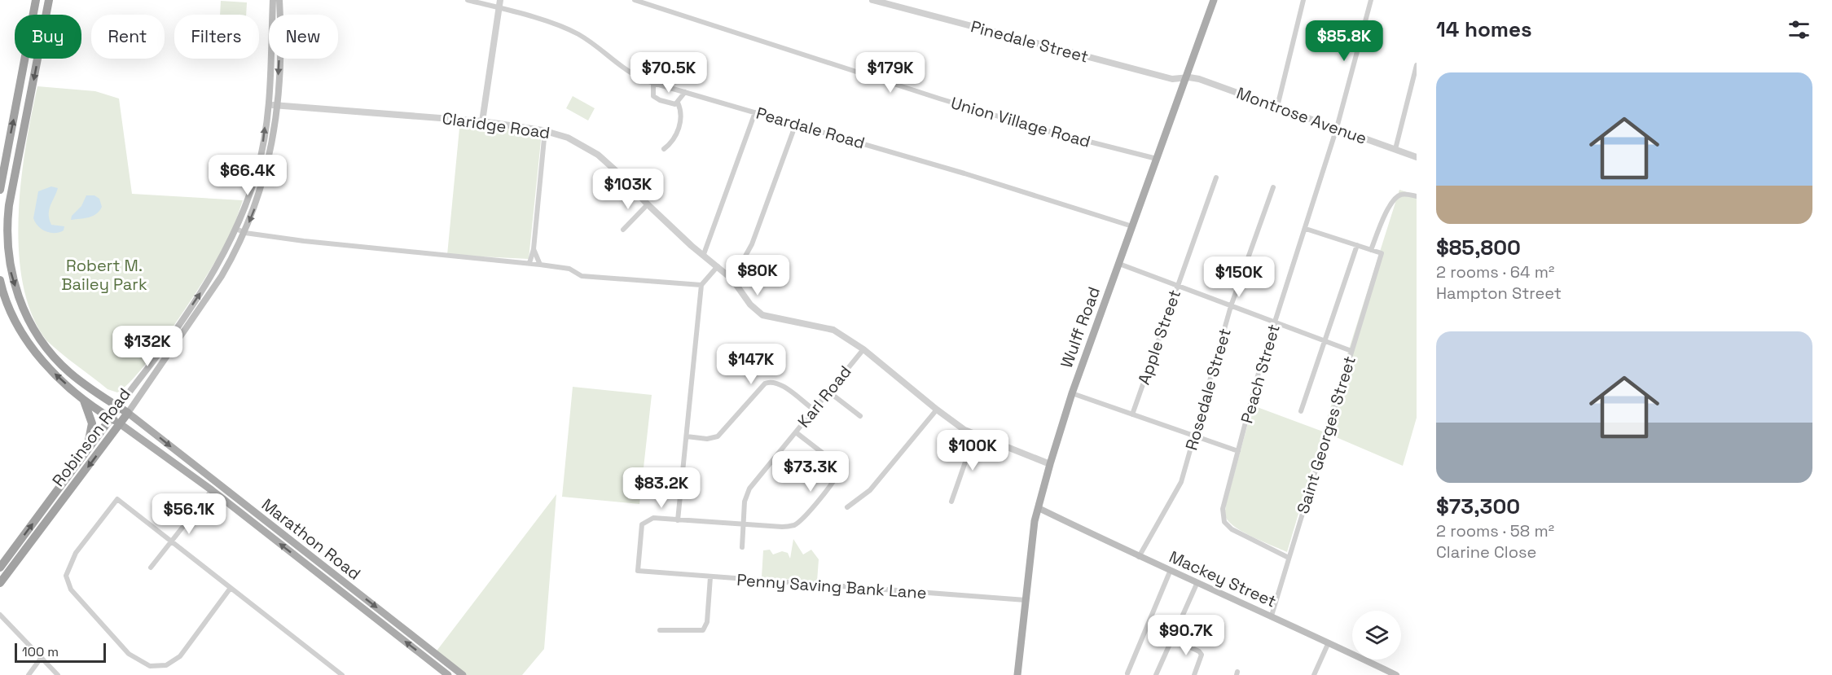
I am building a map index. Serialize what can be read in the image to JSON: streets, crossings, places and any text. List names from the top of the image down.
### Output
{
  "streets": {
    "highway": ["Robinson Road", "Marathon Road"],
    "main road": ["Wulff Road", "Mackey Street"],
    "street": [
      "Pinedale Street",
      "Montrose Avenue",
      "Union Village Road",
      "Claridge Road",
      "Peardale Road",
      "Apple Street",
      "Peach Street",
      "Rosedale Street",
      "Karl Road",
      "Saint Georges Street",
      "Penny Saving Bank Lane"
    ]
  },
  "crossings": [
    ["Pinedale Street", "Montrose Avenue"],
    ["Pinedale Street", "Wulff Road"],
    ["Montrose Avenue", "Wulff Road"],
    ["Montrose Avenue", "Peach Street"],
    ["Union Village Road", "Wulff Road"],
    ["Claridge Road", "Wulff Road"],
    ["Claridge Road", "Karl Road"],
    ["Claridge Road", "Robinson Road"],
    ["Peardale Road", "Wulff Road"],
    ["Wulff Road", "Mackey Street"],
    ["Wulff Road", "Penny Saving Bank Lane"],
    ["Peach Street", "Saint Georges Street"],
    ["Rosedale Street", "Mackey Street"],
    ["Saint Georges Street", "Mackey Street"],
    ["Robinson Road", "Marathon Road"]
  ],
  "parks": ["Robert M. Bailey Park"],
  "scale_bar": "100 m",
  "page": {
    "heading": "14 homes",
    "chip": [
      "Buy",
      "Rent",
      "Filters",
      "New"
    ],
    "price": [
      "$85.8K",
      "$70.5K",
      "$179K",
      "$66.4K",
      "$103K",
      "$80K",
      "$150K",
      "$132K",
      "$147K",
      "$100K",
      "$73.3K",
      "$83.2K",
      "$56.1K",
      "$90.7K"
    ],
    "list": [
      {
        "name": "$85,800",
        "note": "2 rooms · 64 m² · Hampton Street"
      },
      {
        "name": "$73,300",
        "note": "2 rooms · 58 m² · Clarine Close"
      }
    ],
    "scale": "100 m"
  }
}
